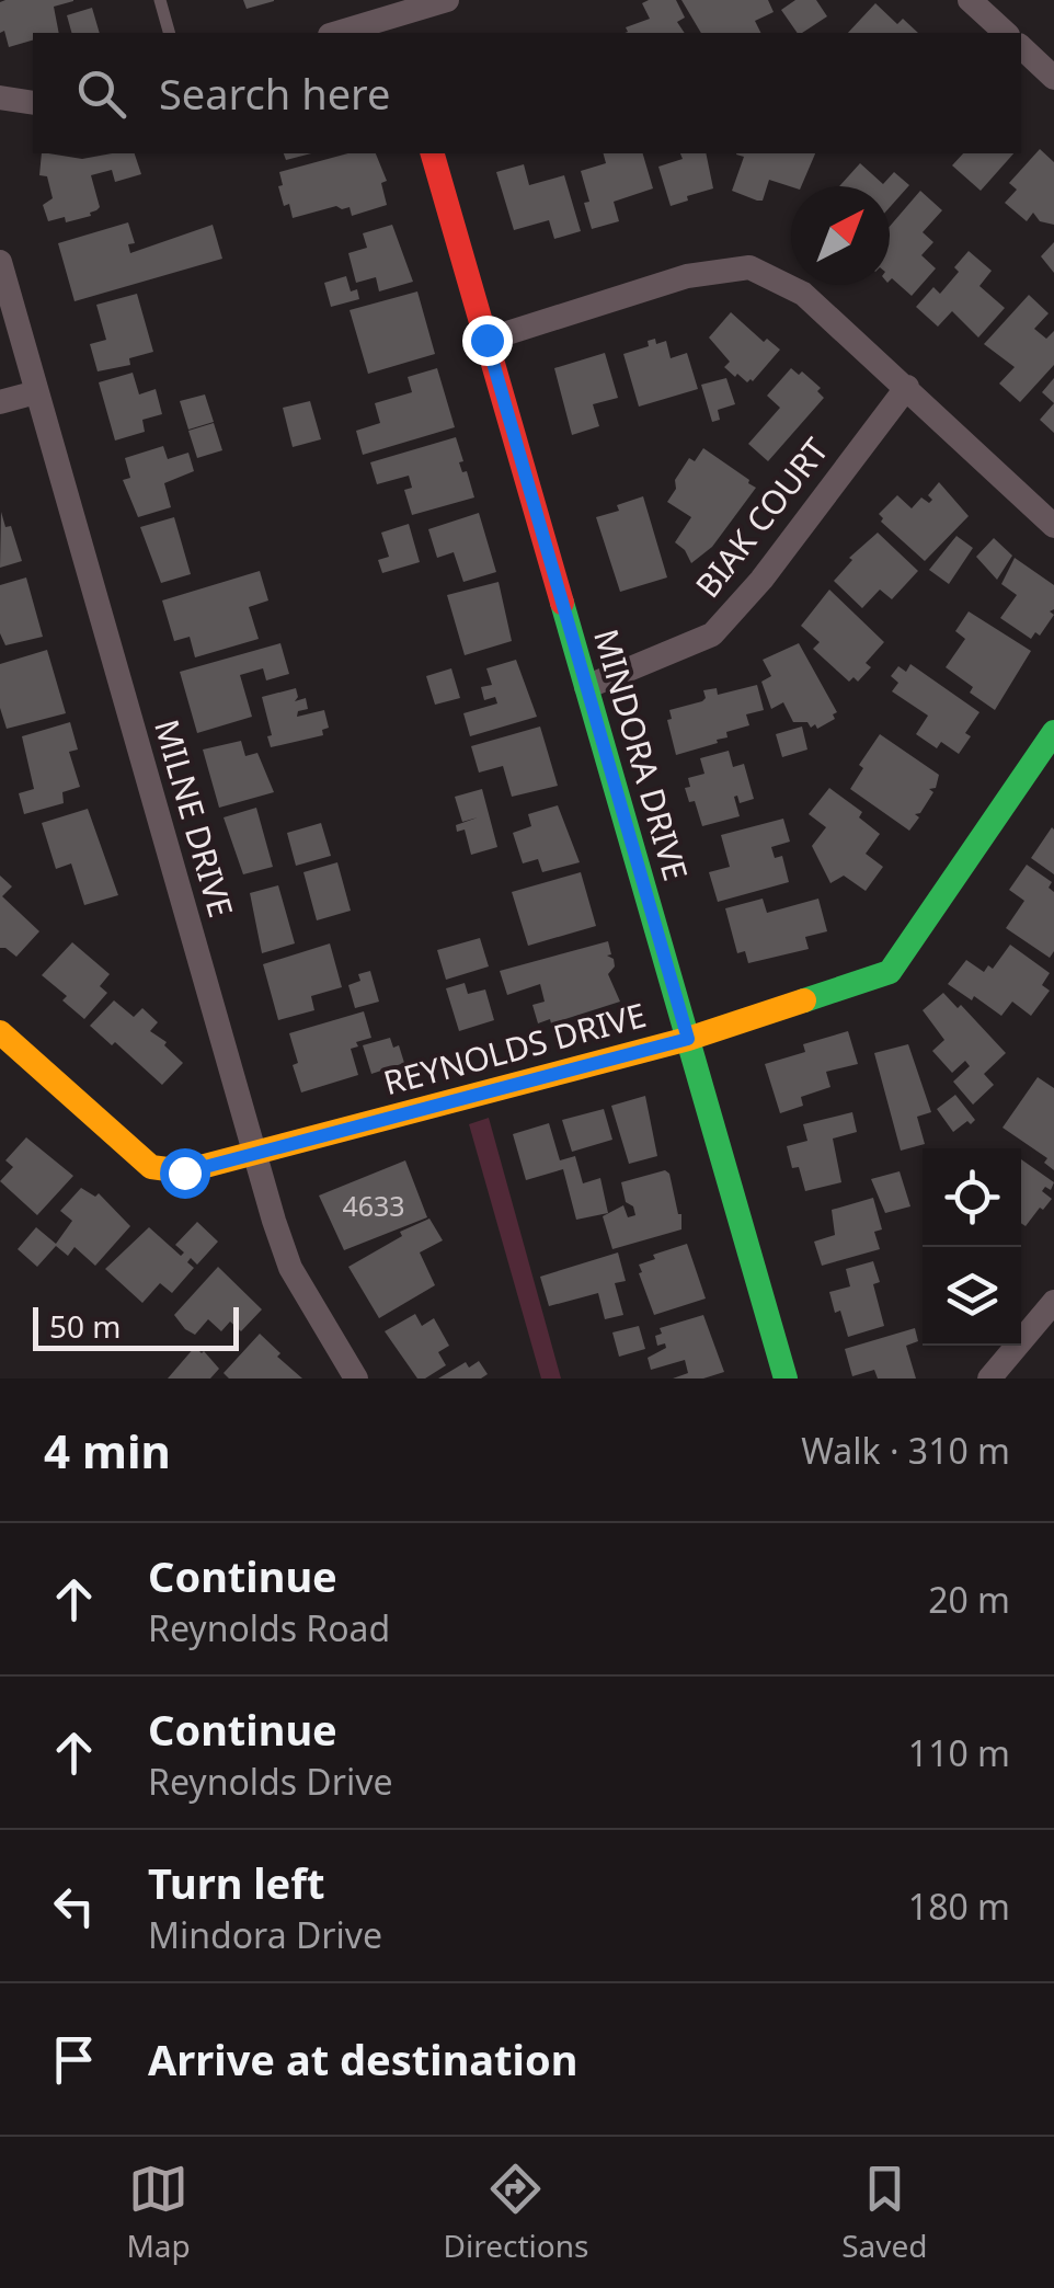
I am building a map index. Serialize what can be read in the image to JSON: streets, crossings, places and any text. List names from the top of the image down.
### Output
{
  "streets": {
    "street": [
      "BIAK COURT",
      "MINDORA DRIVE",
      "MILNE DRIVE",
      "REYNOLDS DRIVE"
    ]
  },
  "crossings": [
    ["BIAK COURT", "MINDORA DRIVE"],
    ["MINDORA DRIVE", "REYNOLDS DRIVE"],
    ["MILNE DRIVE", "REYNOLDS DRIVE"]
  ],
  "house_numbers": ["4633"],
  "scale_bar": "50 m",
  "north": "top right",
  "page": {
    "search": "Search here",
    "scale": "50 m",
    "heading": ["4 min", "Walk · 310 m"],
    "list": [
      ["Continue", "Reynolds Road", "20 m"],
      ["Continue", "Reynolds Drive", "110 m"],
      ["Turn left", "Mindora Drive", "180 m"],
      "Arrive at destination"
    ],
    "nav": ["Map", "Directions", "Saved"]
  }
}
